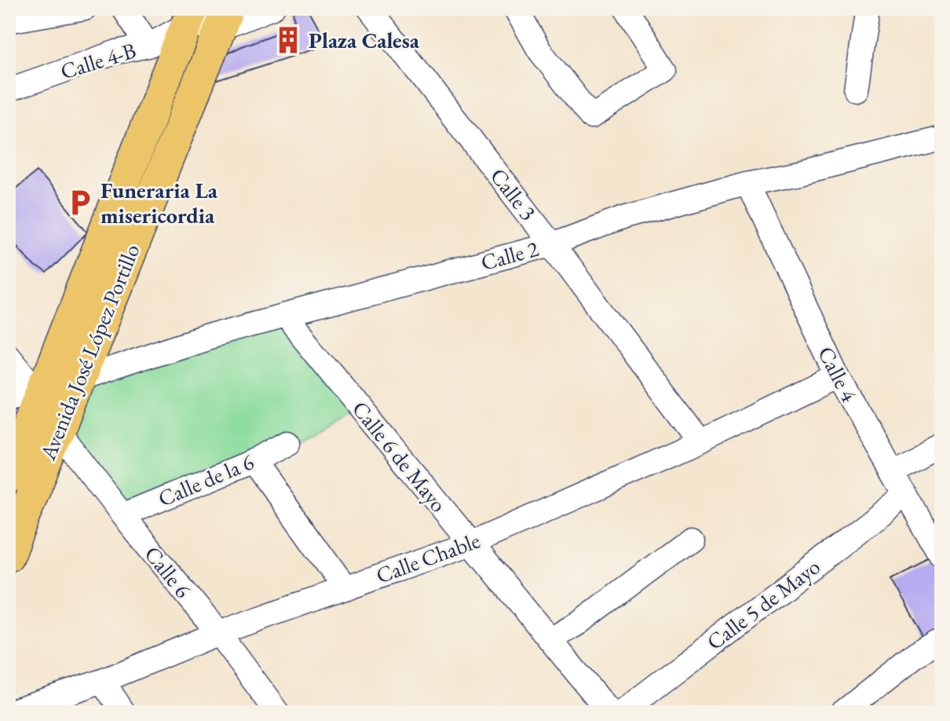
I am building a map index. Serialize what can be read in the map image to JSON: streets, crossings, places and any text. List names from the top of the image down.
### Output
{
  "streets": {
    "main road": ["Avenida José López Portillo"],
    "street": [
      "Calle 4-B",
      "Calle 3",
      "Calle 2",
      "Calle 4",
      "Calle 6 de Mayo",
      "Calle de la 6",
      "Calle Chable",
      "Calle 6",
      "Calle 5 de Mayo"
    ]
  },
  "crossings": [
    ["Calle 4-B", "Avenida José López Portillo"],
    ["Calle 3", "Calle 2"],
    ["Calle 3", "Calle Chable"],
    ["Calle 2", "Avenida José López Portillo"],
    ["Calle 2", "Calle 4"],
    ["Calle 2", "Calle 6 de Mayo"],
    ["Avenida José López Portillo", "Calle 6"],
    ["Calle 4", "Calle Chable"],
    ["Calle 4", "Calle 5 de Mayo"],
    ["Calle 6 de Mayo", "Calle Chable"],
    ["Calle de la 6", "Calle 6"],
    ["Calle Chable", "Calle 6"]
  ],
  "places": {
    "building": ["Plaza Calesa"],
    "parking": ["Funeraria La misericordia"]
  }
}
